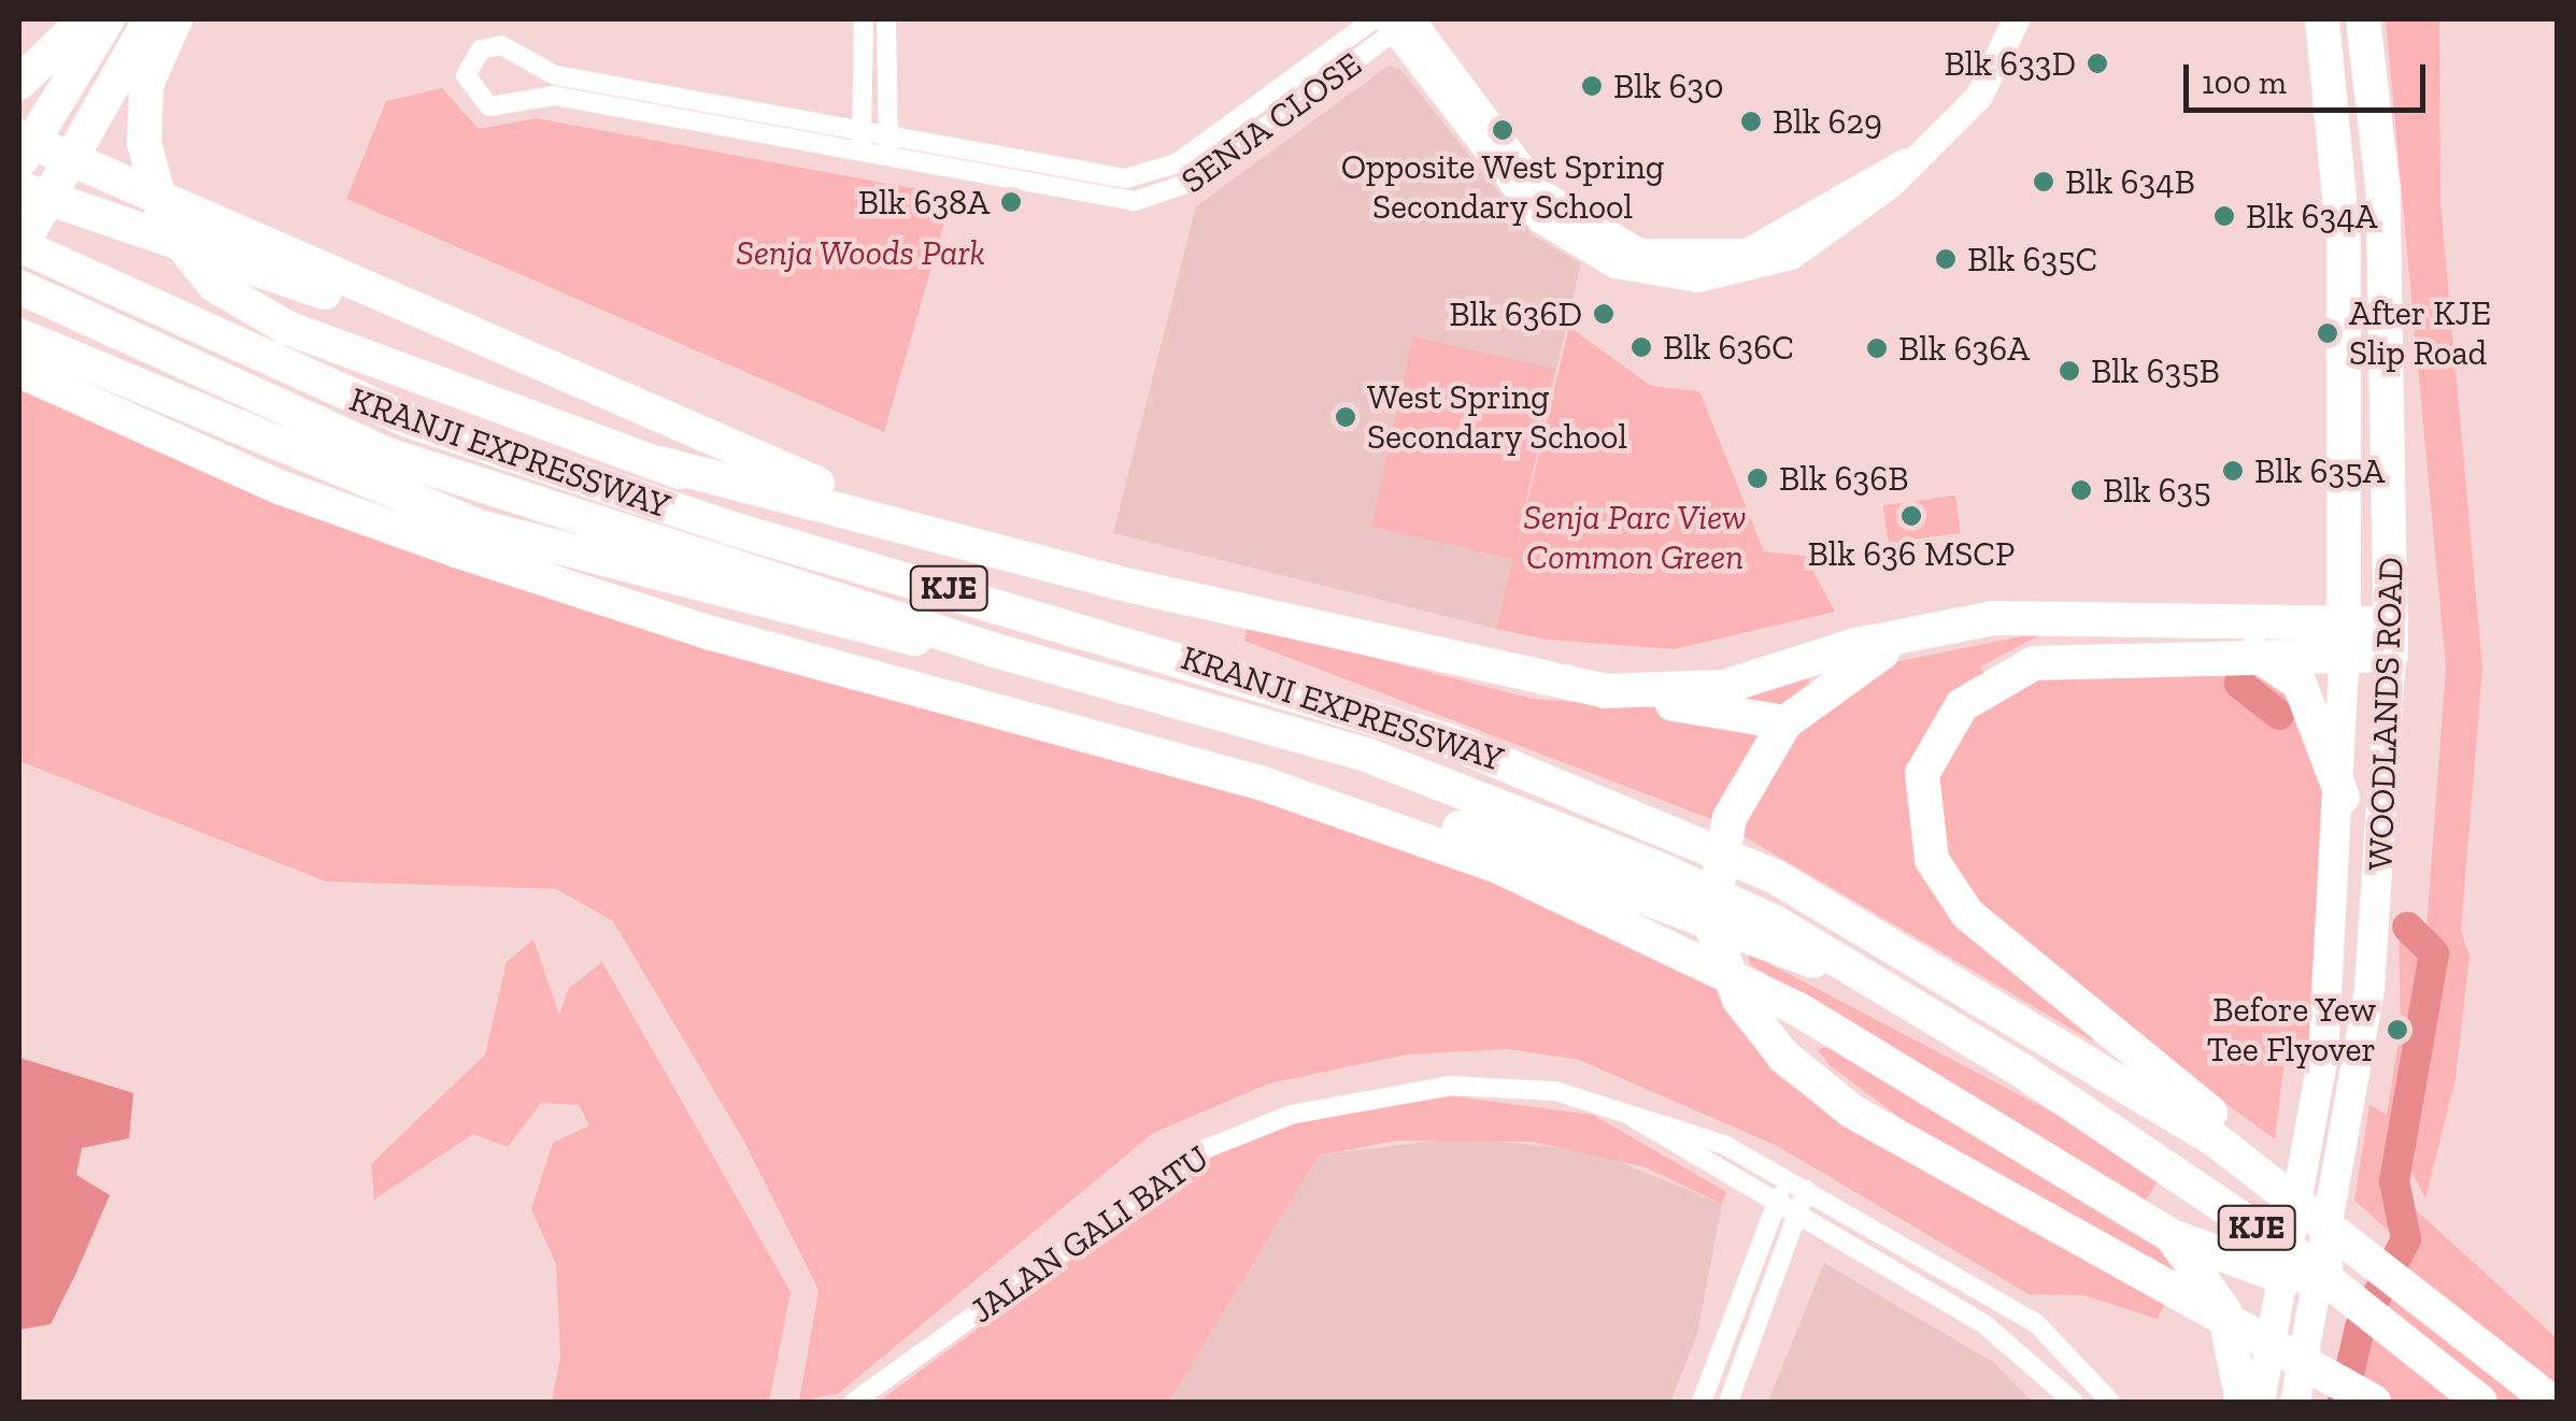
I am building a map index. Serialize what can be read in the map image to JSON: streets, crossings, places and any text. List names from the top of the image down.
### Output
{
  "streets": {
    "highway": ["KRANJI EXPRESSWAY", "KJE", "WOODLANDS ROAD"],
    "street": ["SENJA CLOSE", "JALAN GALI BATU"]
  },
  "crossings": [
    ["KRANJI EXPRESSWAY", "KJE"]
  ],
  "parks": ["Senja Woods Park", "Senja Parc View Common Green"],
  "places": [
    "Blk 633D",
    "Blk 630",
    "Blk 629",
    "Opposite West Spring Secondary School",
    "Blk 634B",
    "Blk 638A",
    "Blk 634A",
    "Blk 635C",
    "Blk 636D",
    "After KJE Slip Road",
    "Blk 636C",
    "Blk 636A",
    "Blk 635B",
    "West Spring Secondary School",
    "Blk 635A",
    "Blk 636B",
    "Blk 635",
    "Blk 636 MSCP",
    "Before Yew Tee Flyover"
  ],
  "scale_bar": "100 m"
}
